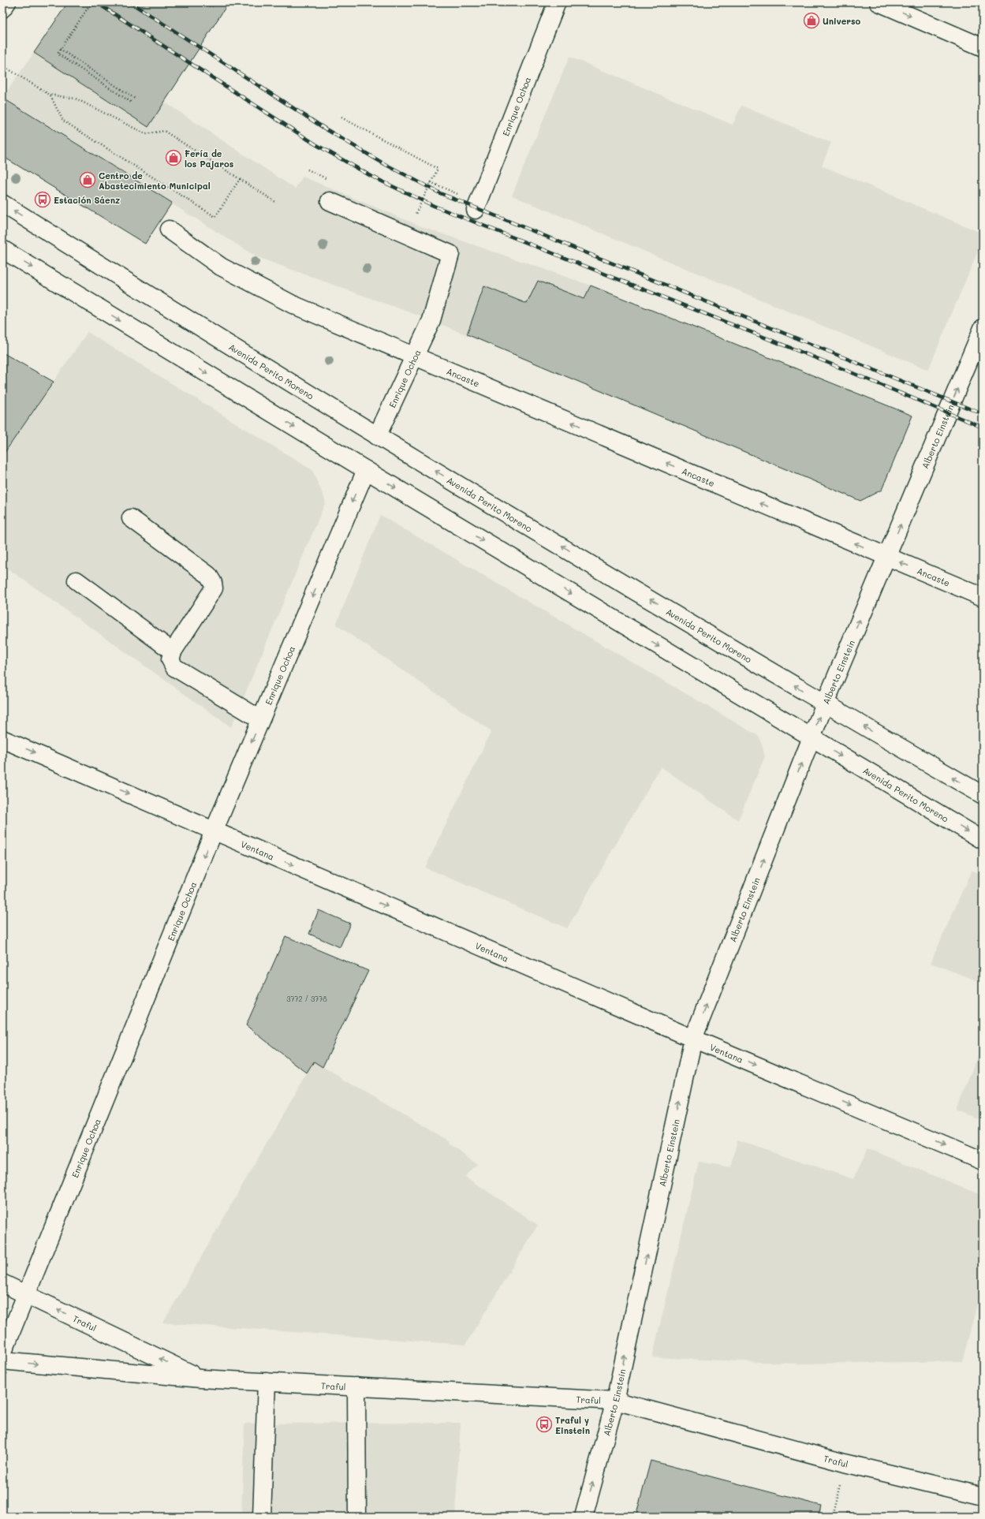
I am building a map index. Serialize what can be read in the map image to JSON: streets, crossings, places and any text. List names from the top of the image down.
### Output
{
  "streets": {
    "street": [
      "Enrique Ochoa",
      "Avenida Perito Moreno",
      "Ancaste",
      "Alberto Einstein",
      "Ventana",
      "Traful"
    ]
  },
  "crossings": [
    ["Enrique Ochoa", "Avenida Perito Moreno"],
    ["Enrique Ochoa", "Ancaste"],
    ["Enrique Ochoa", "Ventana"],
    ["Enrique Ochoa", "Traful"],
    ["Avenida Perito Moreno", "Alberto Einstein"],
    ["Ancaste", "Alberto Einstein"],
    ["Alberto Einstein", "Ventana"],
    ["Alberto Einstein", "Traful"]
  ],
  "one_way": [
    "Enrique Ochoa",
    "Ancaste",
    "Alberto Einstein",
    "Ventana"
  ],
  "places": {
    "shop": ["Universo", "Fería de los Pajaros", "Centro de Abastecimiento Municipal"],
    "bus stop": ["Estación Sáenz", "Traful y Einstein"]
  },
  "house_numbers": ["3772 / 3778"]
}
